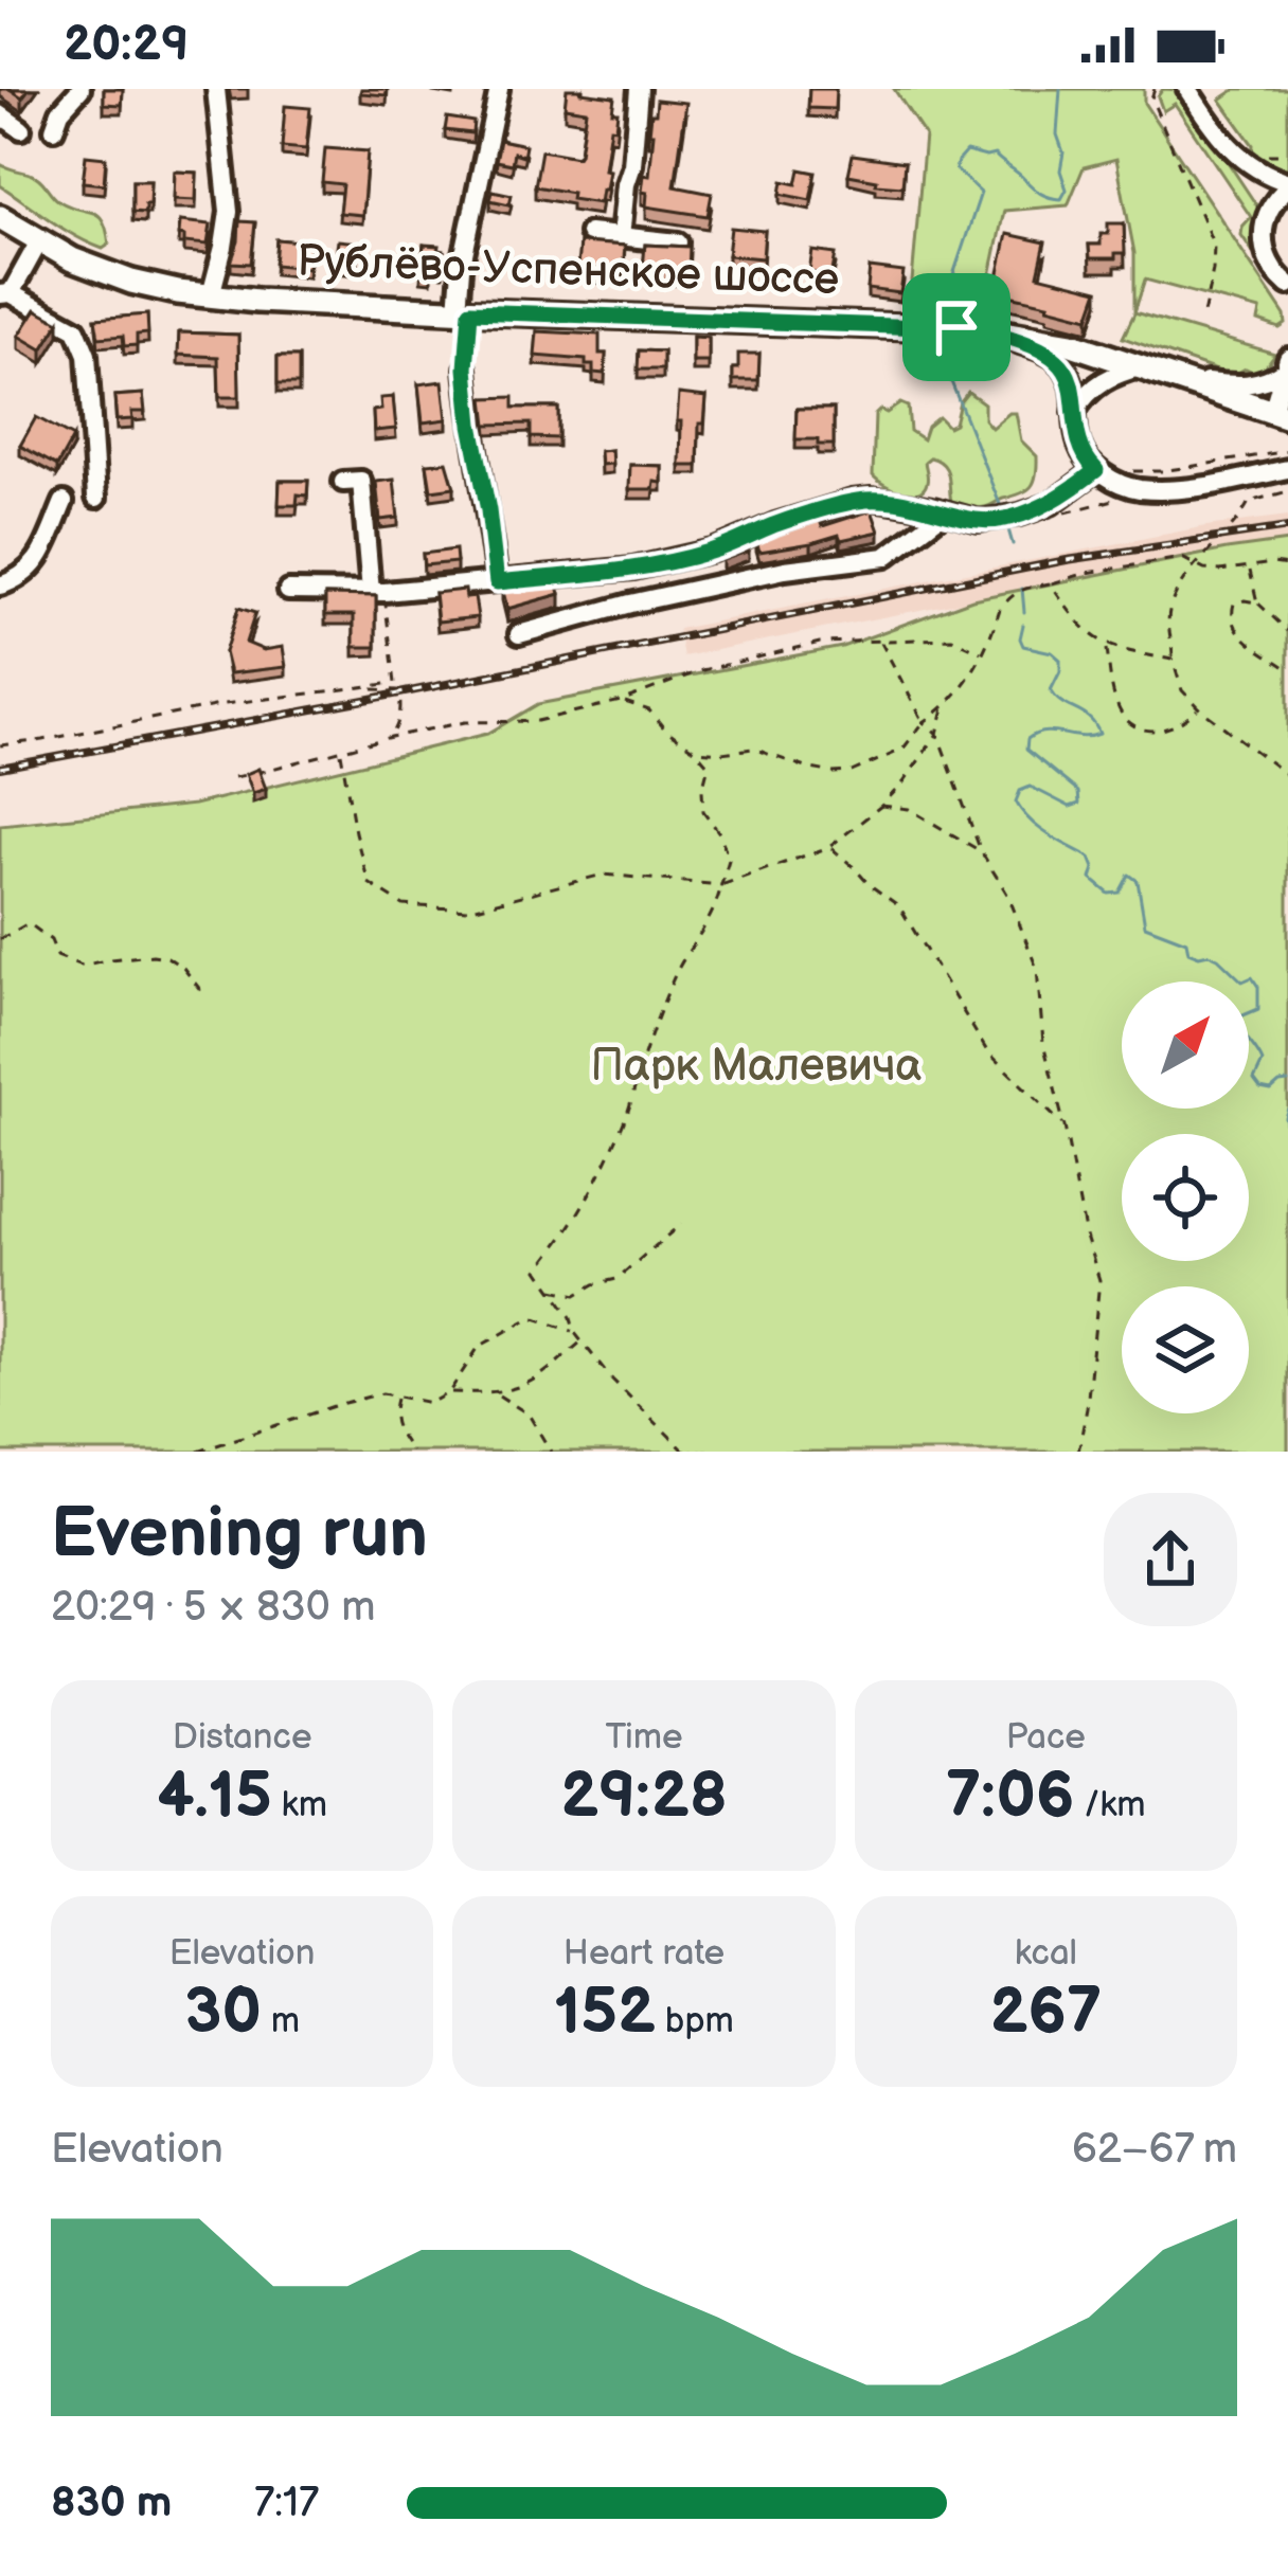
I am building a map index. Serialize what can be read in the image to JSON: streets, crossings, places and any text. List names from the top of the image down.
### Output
{
  "streets": {
    "main road": ["Рублёво-Успенское шоссе"]
  },
  "parks": ["Парк Малевича"],
  "north": "top right",
  "page": {
    "status": "20:29",
    "heading": ["Evening run", "20:29 · 5 × 830 m"],
    "stats": [
      ["Distance", "4.15 km"],
      ["Time", "29:28"],
      ["Pace", "7:06 /km"],
      ["Elevation", "30 m"],
      ["Heart rate", "152 bpm"],
      ["kcal", "267"]
    ],
    "chart": ["Elevation", "62–67 m"],
    "list": [
      {
        "name": "830 m",
        "note": "7:17"
      }
    ]
  }
}
